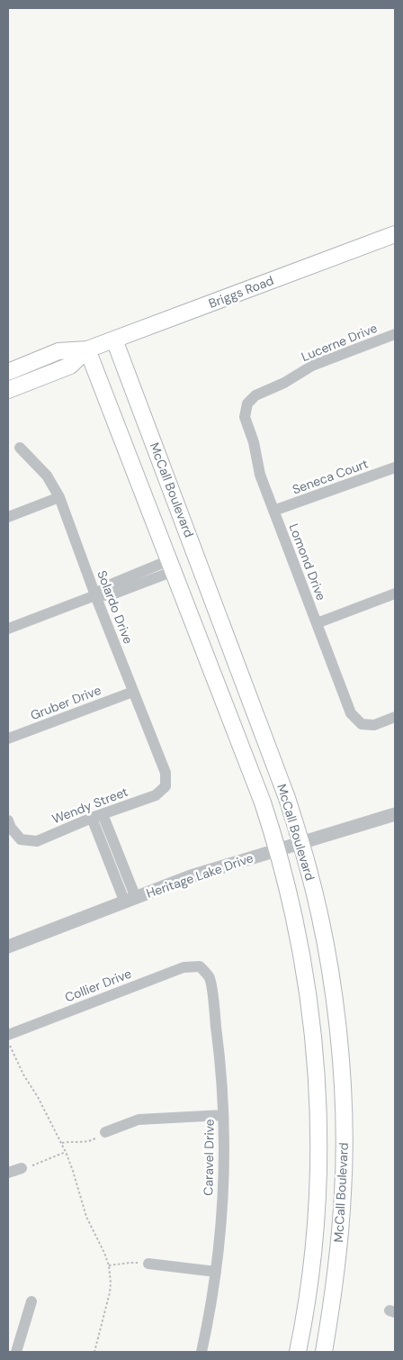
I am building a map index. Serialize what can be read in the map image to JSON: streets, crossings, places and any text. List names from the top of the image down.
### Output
{
  "streets": {
    "main road": ["Briggs Road", "McCall Boulevard"],
    "street": [
      "Lucerne Drive",
      "Seneca Court",
      "Lomond Drive",
      "Solardo Drive",
      "Gruber Drive",
      "Wendy Street",
      "Heritage Lake Drive",
      "Collier Drive",
      "Caravel Drive"
    ]
  },
  "crossings": [
    ["Briggs Road", "McCall Boulevard"],
    ["Lucerne Drive", "Lomond Drive"],
    ["Seneca Court", "Lomond Drive"],
    ["McCall Boulevard", "Heritage Lake Drive"],
    ["Solardo Drive", "Gruber Drive"],
    ["Solardo Drive", "Wendy Street"],
    ["Collier Drive", "Caravel Drive"]
  ]
}
